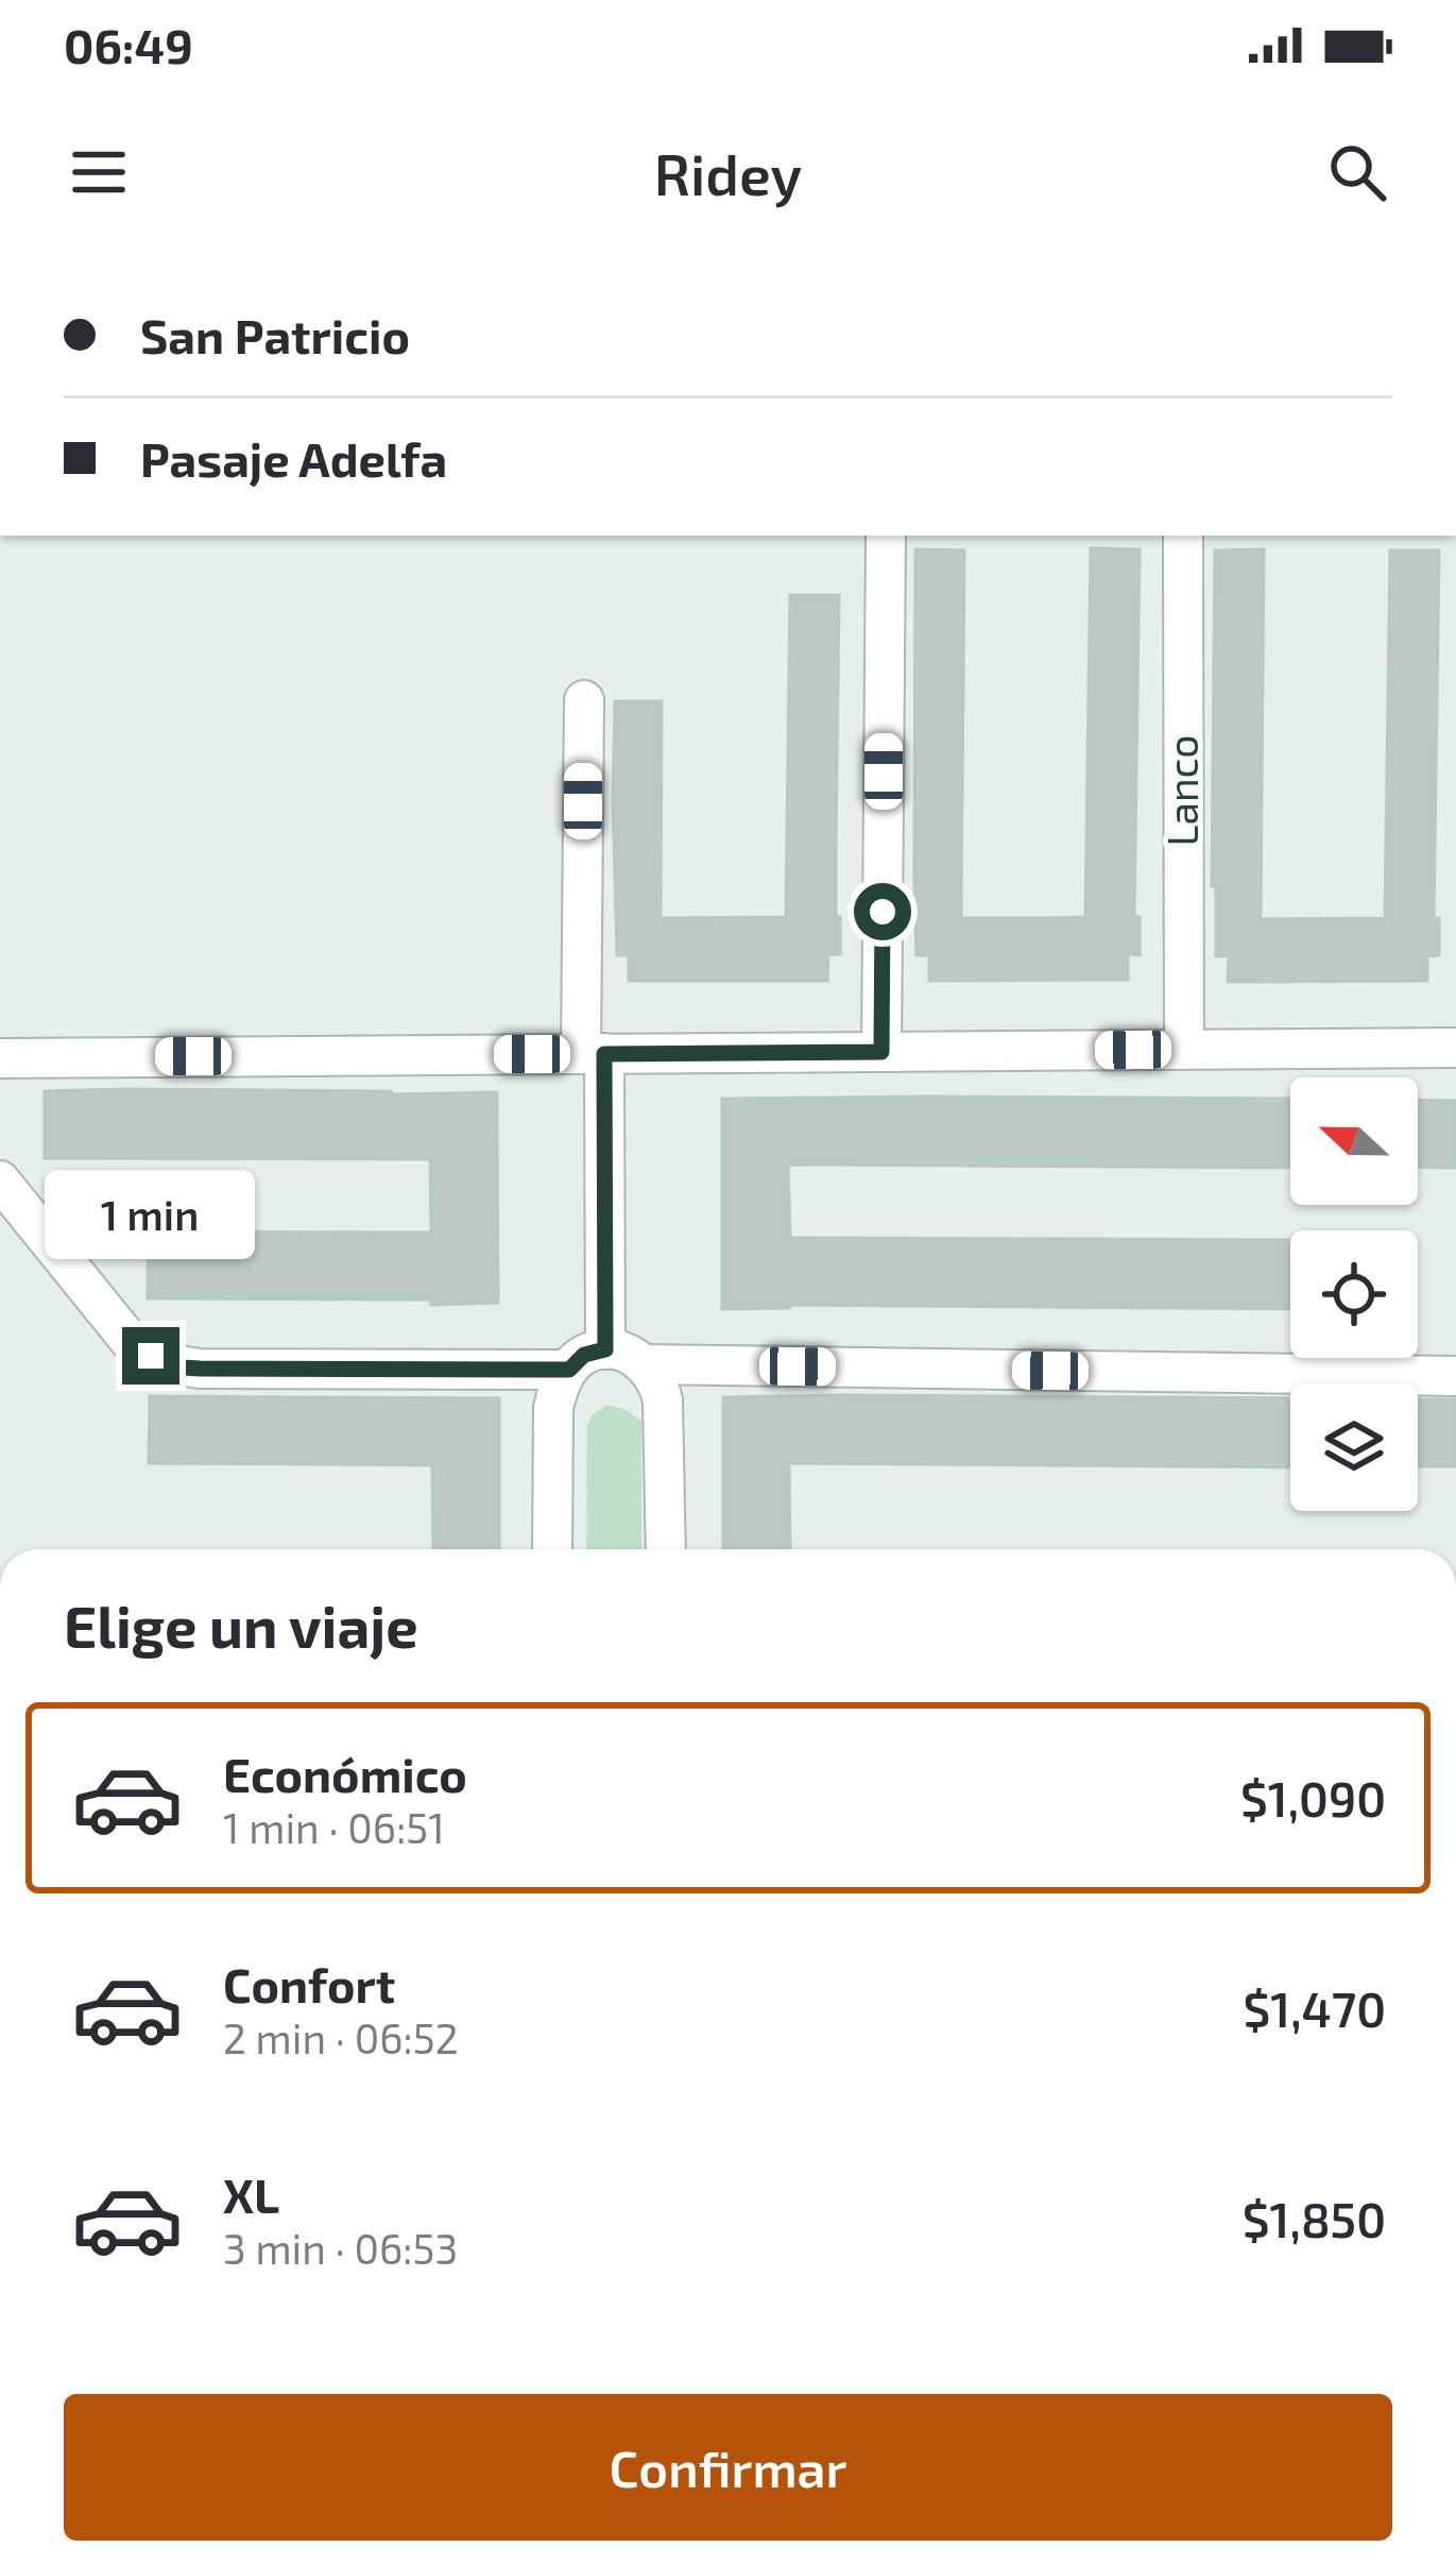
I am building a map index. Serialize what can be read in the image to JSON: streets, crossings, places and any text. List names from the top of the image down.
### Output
{
  "streets": {
    "street": ["Lanco"]
  },
  "north": "left",
  "page": {
    "status": "06:49",
    "header": "Ridey",
    "banner": ["San Patricio", "Pasaje Adelfa"],
    "bubble": "1 min",
    "heading": "Elige un viaje",
    "list": [
      {
        "name": "Económico",
        "note": "1 min · 06:51",
        "value": "$1,090"
      },
      {
        "name": "Confort",
        "note": "2 min · 06:52",
        "value": "$1,470"
      },
      {
        "name": "XL",
        "note": "3 min · 06:53",
        "value": "$1,850"
      }
    ],
    "buttons": "Confirmar"
  }
}
